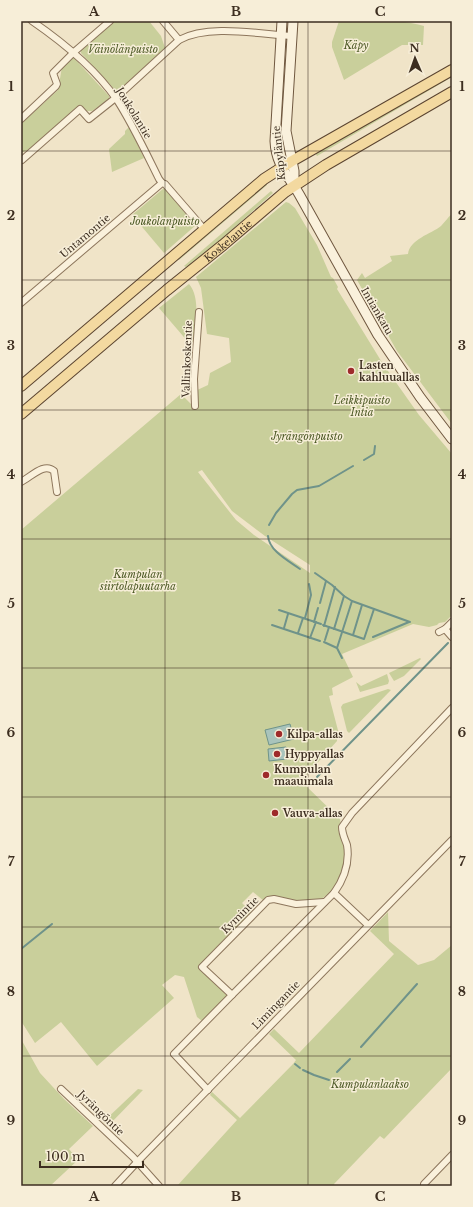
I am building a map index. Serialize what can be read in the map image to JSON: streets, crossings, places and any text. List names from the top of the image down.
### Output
{
  "streets": {
    "main road": ["Käpyläntie", "Koskelantie", "Intiankatu"],
    "street": [
      "Joukolantie",
      "Untamontie",
      "Vallinkoskentie",
      "Kymintie",
      "Limingantie",
      "Jyrängöntie"
    ]
  },
  "crossings": [
    ["Joukolantie", "Untamontie"],
    ["Käpyläntie", "Koskelantie"],
    ["Käpyläntie", "Intiankatu"],
    ["Koskelantie", "Intiankatu"],
    ["Limingantie", "Jyrängöntie"]
  ],
  "parks": [
    "Käpy",
    "Väinölänpuisto",
    "Joukolanpuisto",
    "Leikkipuisto Intia",
    "Jyrängönpuisto",
    "Kumpulan siirtolapuutarha",
    "Kumpulanlaakso"
  ],
  "places": [
    "Lasten kahluuallas",
    "Kilpa-allas",
    "Hyppyallas",
    "Kumpulan maauimala",
    "Vauva-allas"
  ],
  "scale_bar": "100 m",
  "north": "top",
  "grid": {
    "columns": ["A", "B", "C"],
    "rows": [
      "1",
      "2",
      "3",
      "4",
      "5",
      "6",
      "7",
      "8",
      "9"
    ]
  }
}
